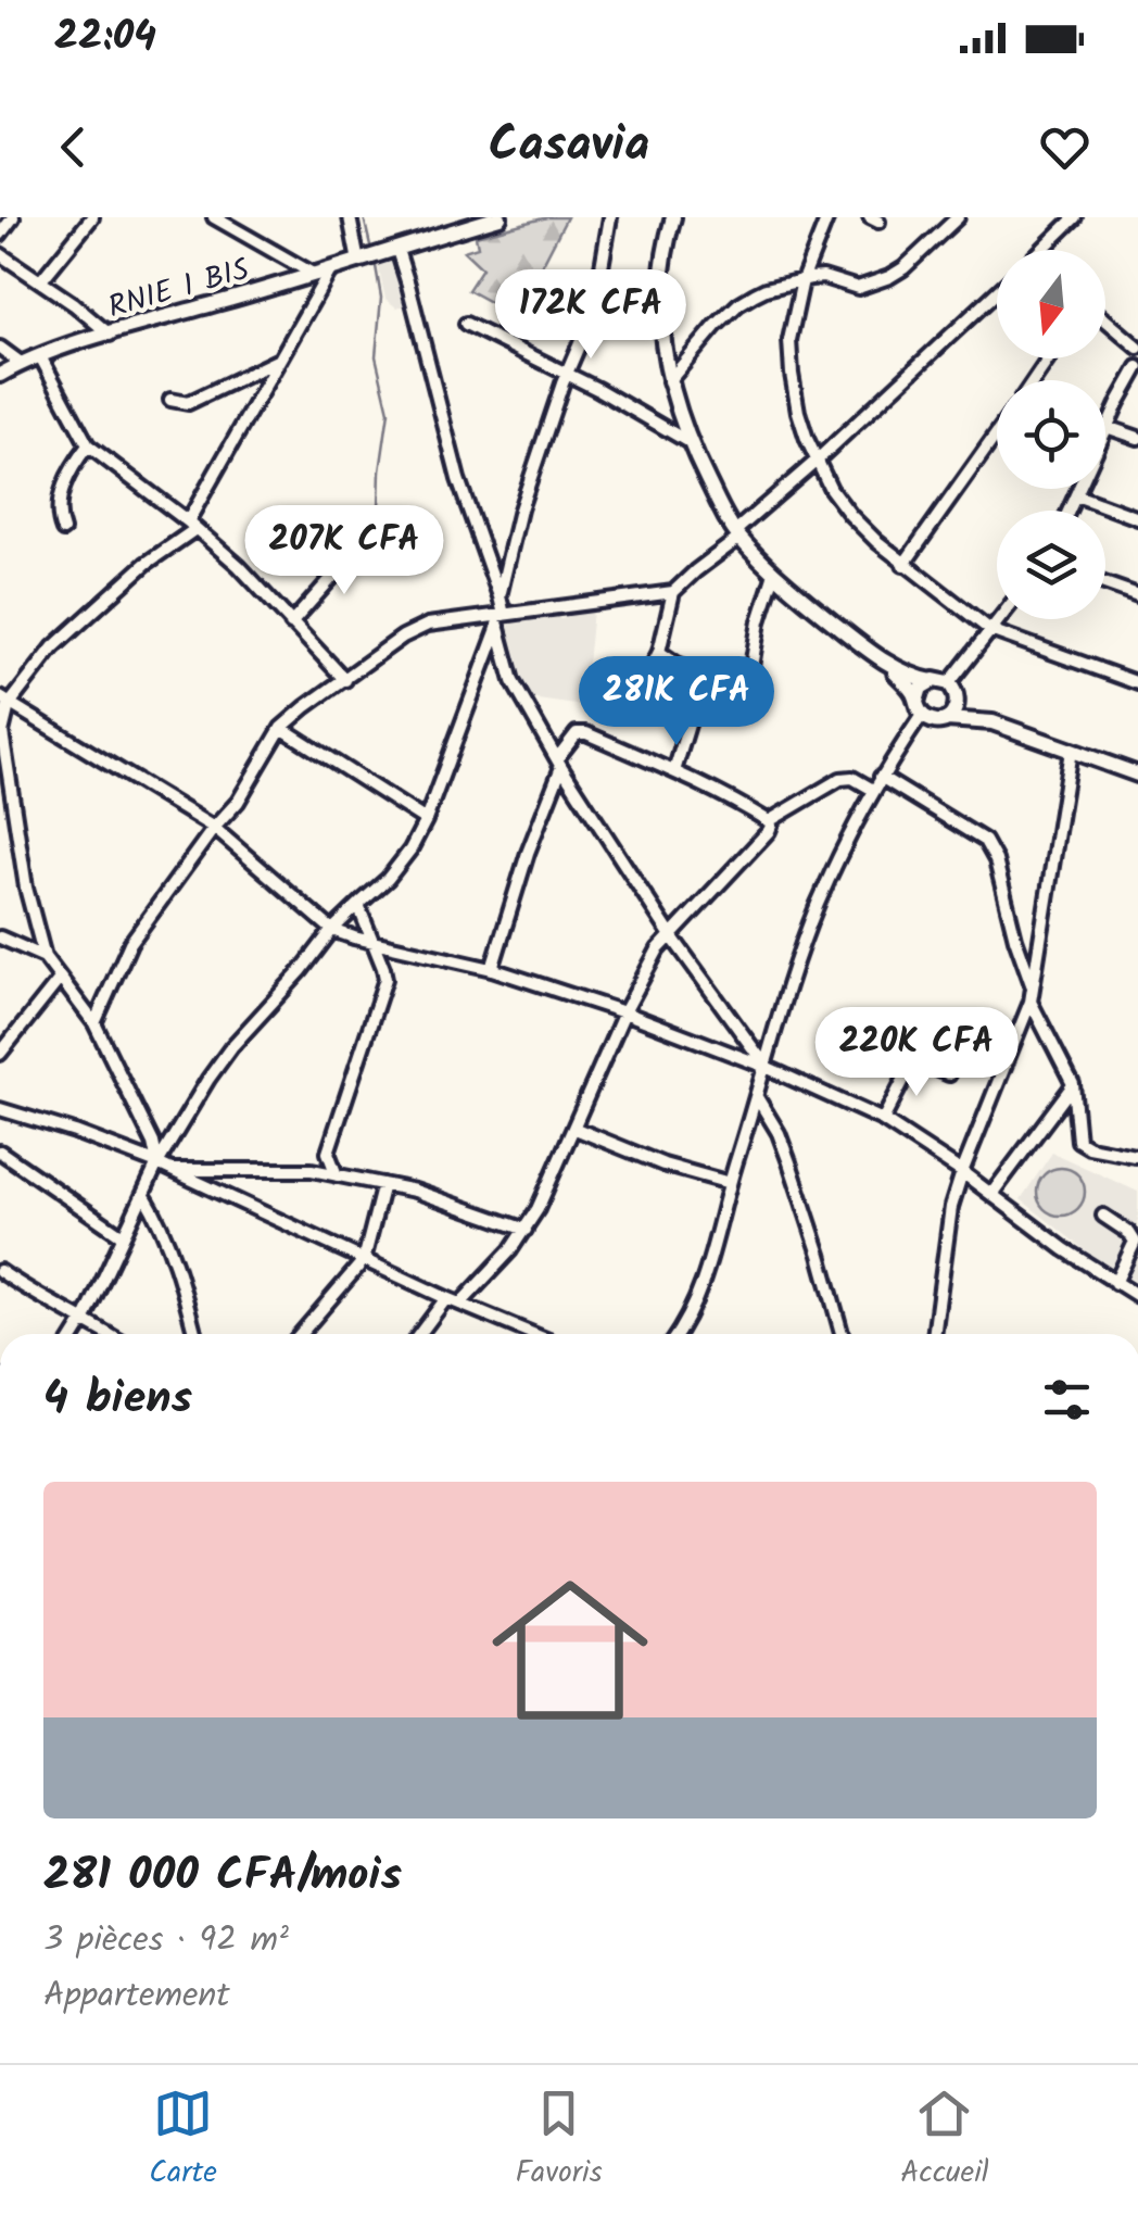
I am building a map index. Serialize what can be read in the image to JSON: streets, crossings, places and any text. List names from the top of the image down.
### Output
{
  "streets": {
    "main road": ["RNIE 1 BIS"]
  },
  "north": "bottom",
  "page": {
    "status": "22:04",
    "header": "Casavia",
    "price": [
      "172K CFA",
      "207K CFA",
      "281K CFA",
      "220K CFA"
    ],
    "heading": "4 biens",
    "list": [
      {
        "name": "281 000 CFA/mois",
        "note": "3 pièces · 92 m² · Appartement"
      }
    ],
    "tabs": ["Carte", "Favoris", "Accueil"]
  }
}
